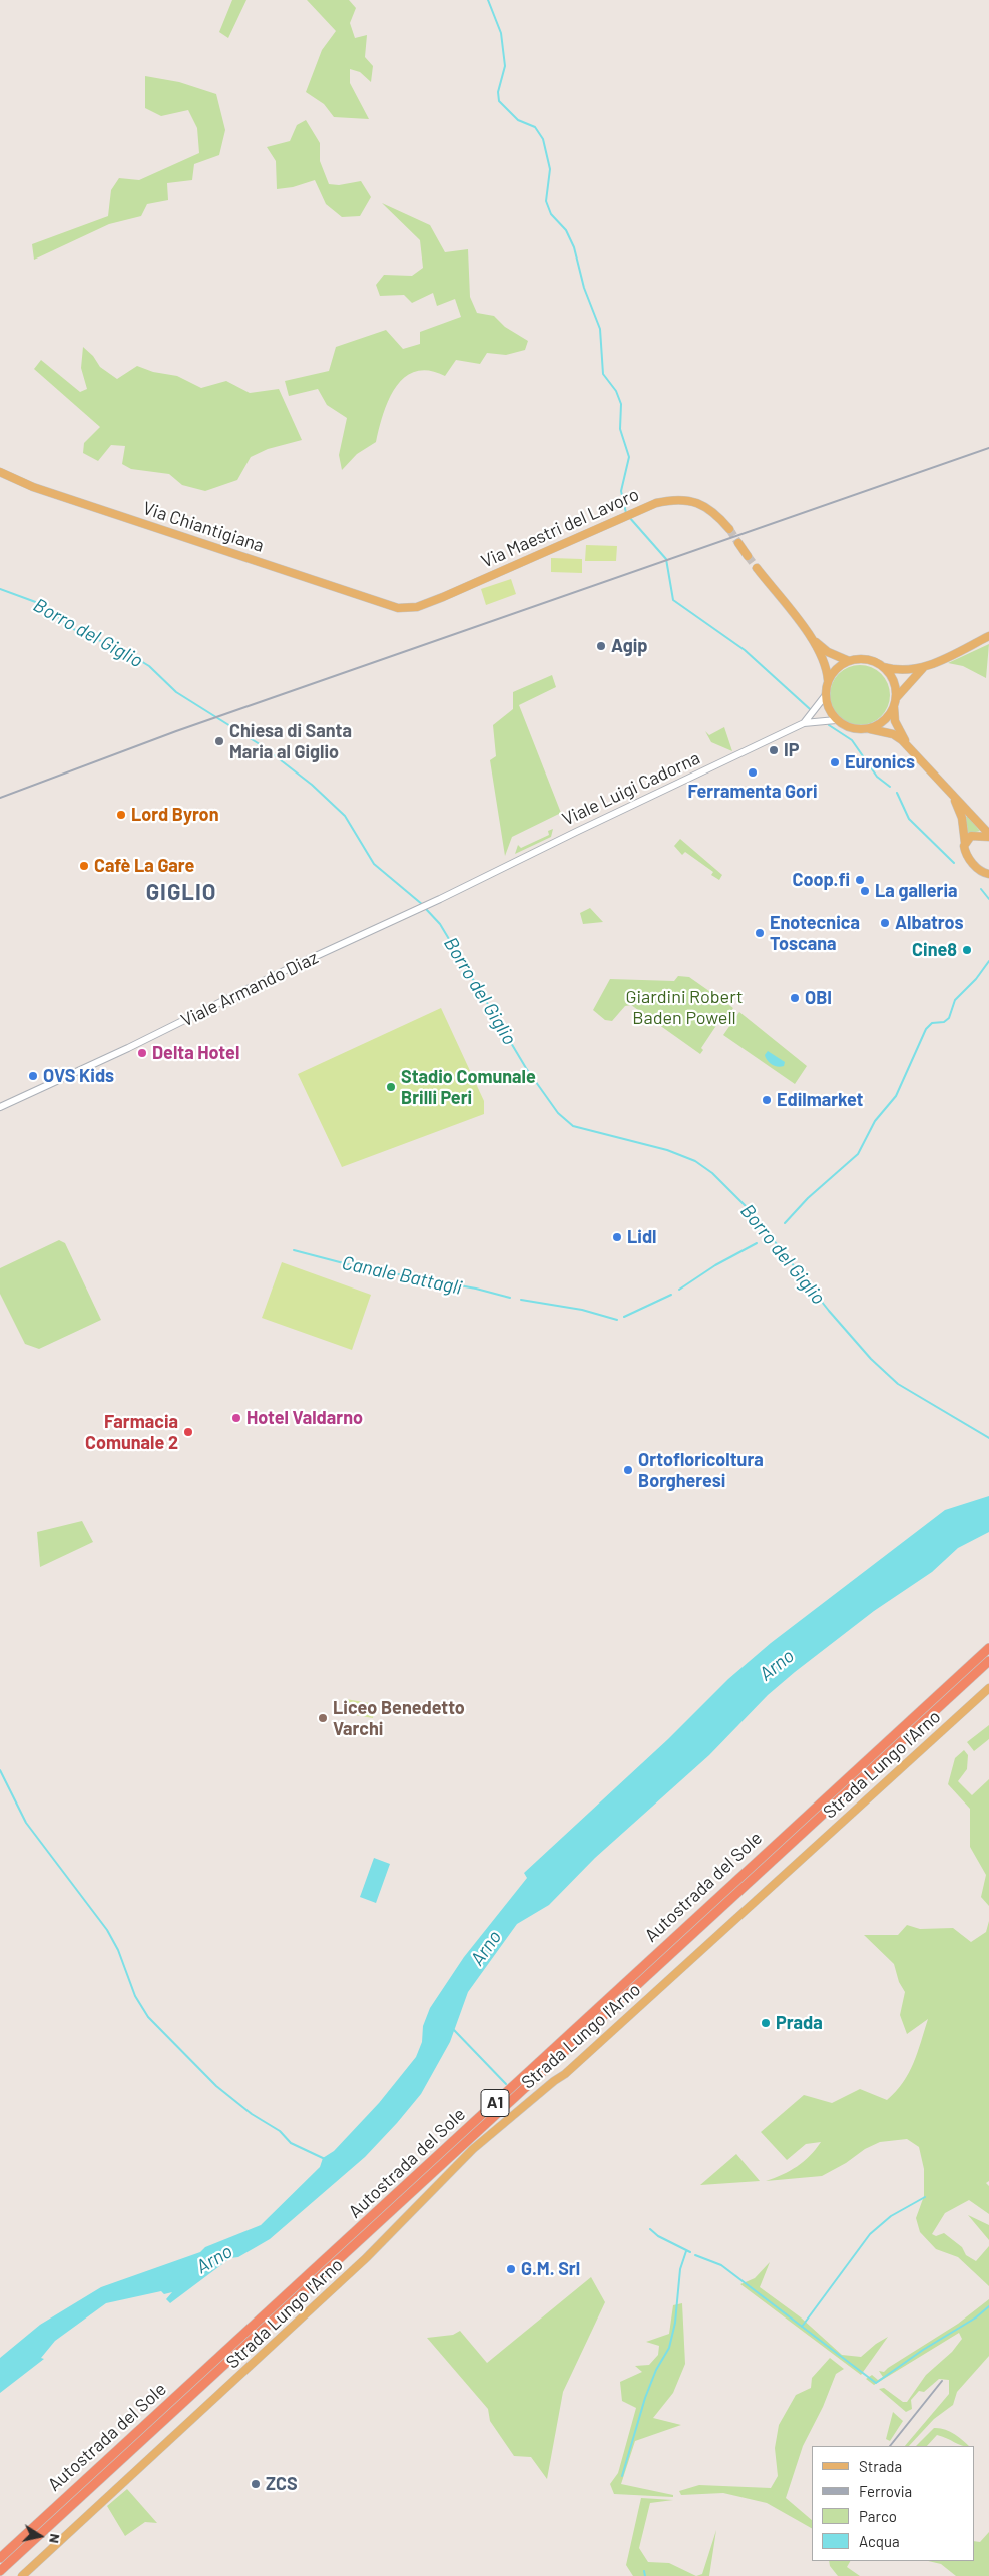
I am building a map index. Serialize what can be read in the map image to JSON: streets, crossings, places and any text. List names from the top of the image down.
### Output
{
  "streets": {
    "highway": ["Autostrada del Sole", "A1"],
    "main road": ["Via Chiantigiana", "Via Maestri del Lavoro", "Strada Lungo l'Arno"],
    "street": ["Viale Luigi Cadorna", "Viale Armando Diaz"]
  },
  "crossings": [
    ["Via Chiantigiana", "Via Maestri del Lavoro"],
    ["Viale Luigi Cadorna", "Viale Armando Diaz"]
  ],
  "districts": ["GIGLIO"],
  "water": ["Borro del Giglio", "Canale Battagli", "Arno"],
  "parks": ["Giardini Robert Baden Powell"],
  "places": [
    "Agip",
    "Chiesa di Santa Maria al Giglio",
    "IP",
    "Euronics",
    "Ferramenta Gori",
    "Lord Byron",
    "Cafè La Gare",
    "Coop.fi",
    "La galleria",
    "Albatros",
    "Enotecnica Toscana",
    "Cine8",
    "OBI",
    "Delta Hotel",
    "OVS Kids",
    "Stadio Comunale Brilli Peri",
    "Edilmarket",
    "Lidl",
    "Hotel Valdarno",
    "Farmacia Comunale 2",
    "Ortofloricoltura Borgheresi",
    "Liceo Benedetto Varchi",
    "Prada",
    "G.M. Srl",
    "ZCS"
  ],
  "legend": [
    "Strada",
    "Ferrovia",
    "Parco",
    "Acqua"
  ],
  "north": "right"
}
